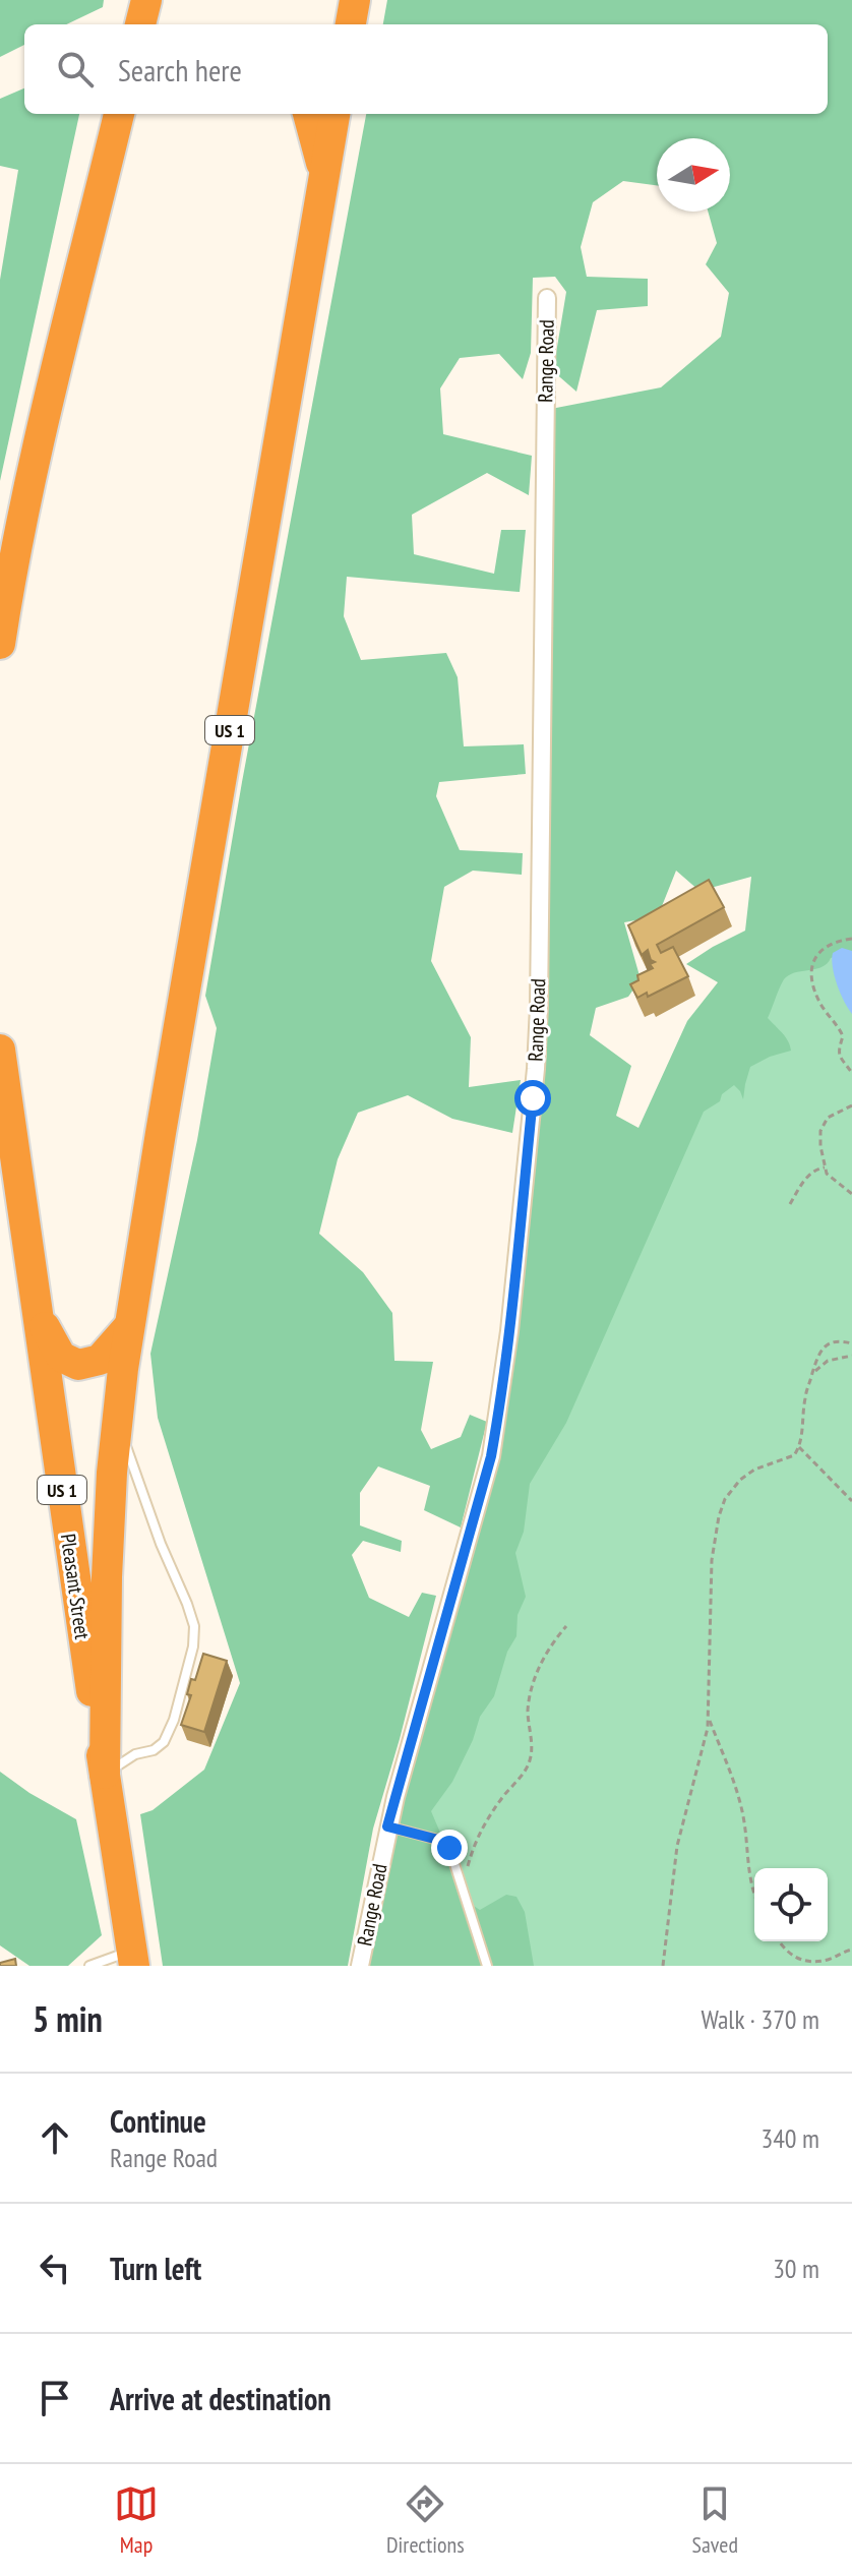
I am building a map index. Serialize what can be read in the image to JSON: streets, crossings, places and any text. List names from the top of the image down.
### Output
{
  "streets": {
    "highway": ["US 1", "Pleasant Street"],
    "street": ["Range Road"]
  },
  "crossings": [
    ["US 1", "Pleasant Street"]
  ],
  "north": "right",
  "page": {
    "search": "Search here",
    "heading": ["5 min", "Walk · 370 m"],
    "list": [
      ["Continue", "Range Road", "340 m"],
      ["Turn left", "30 m"],
      "Arrive at destination"
    ],
    "nav": ["Map", "Directions", "Saved"]
  }
}
